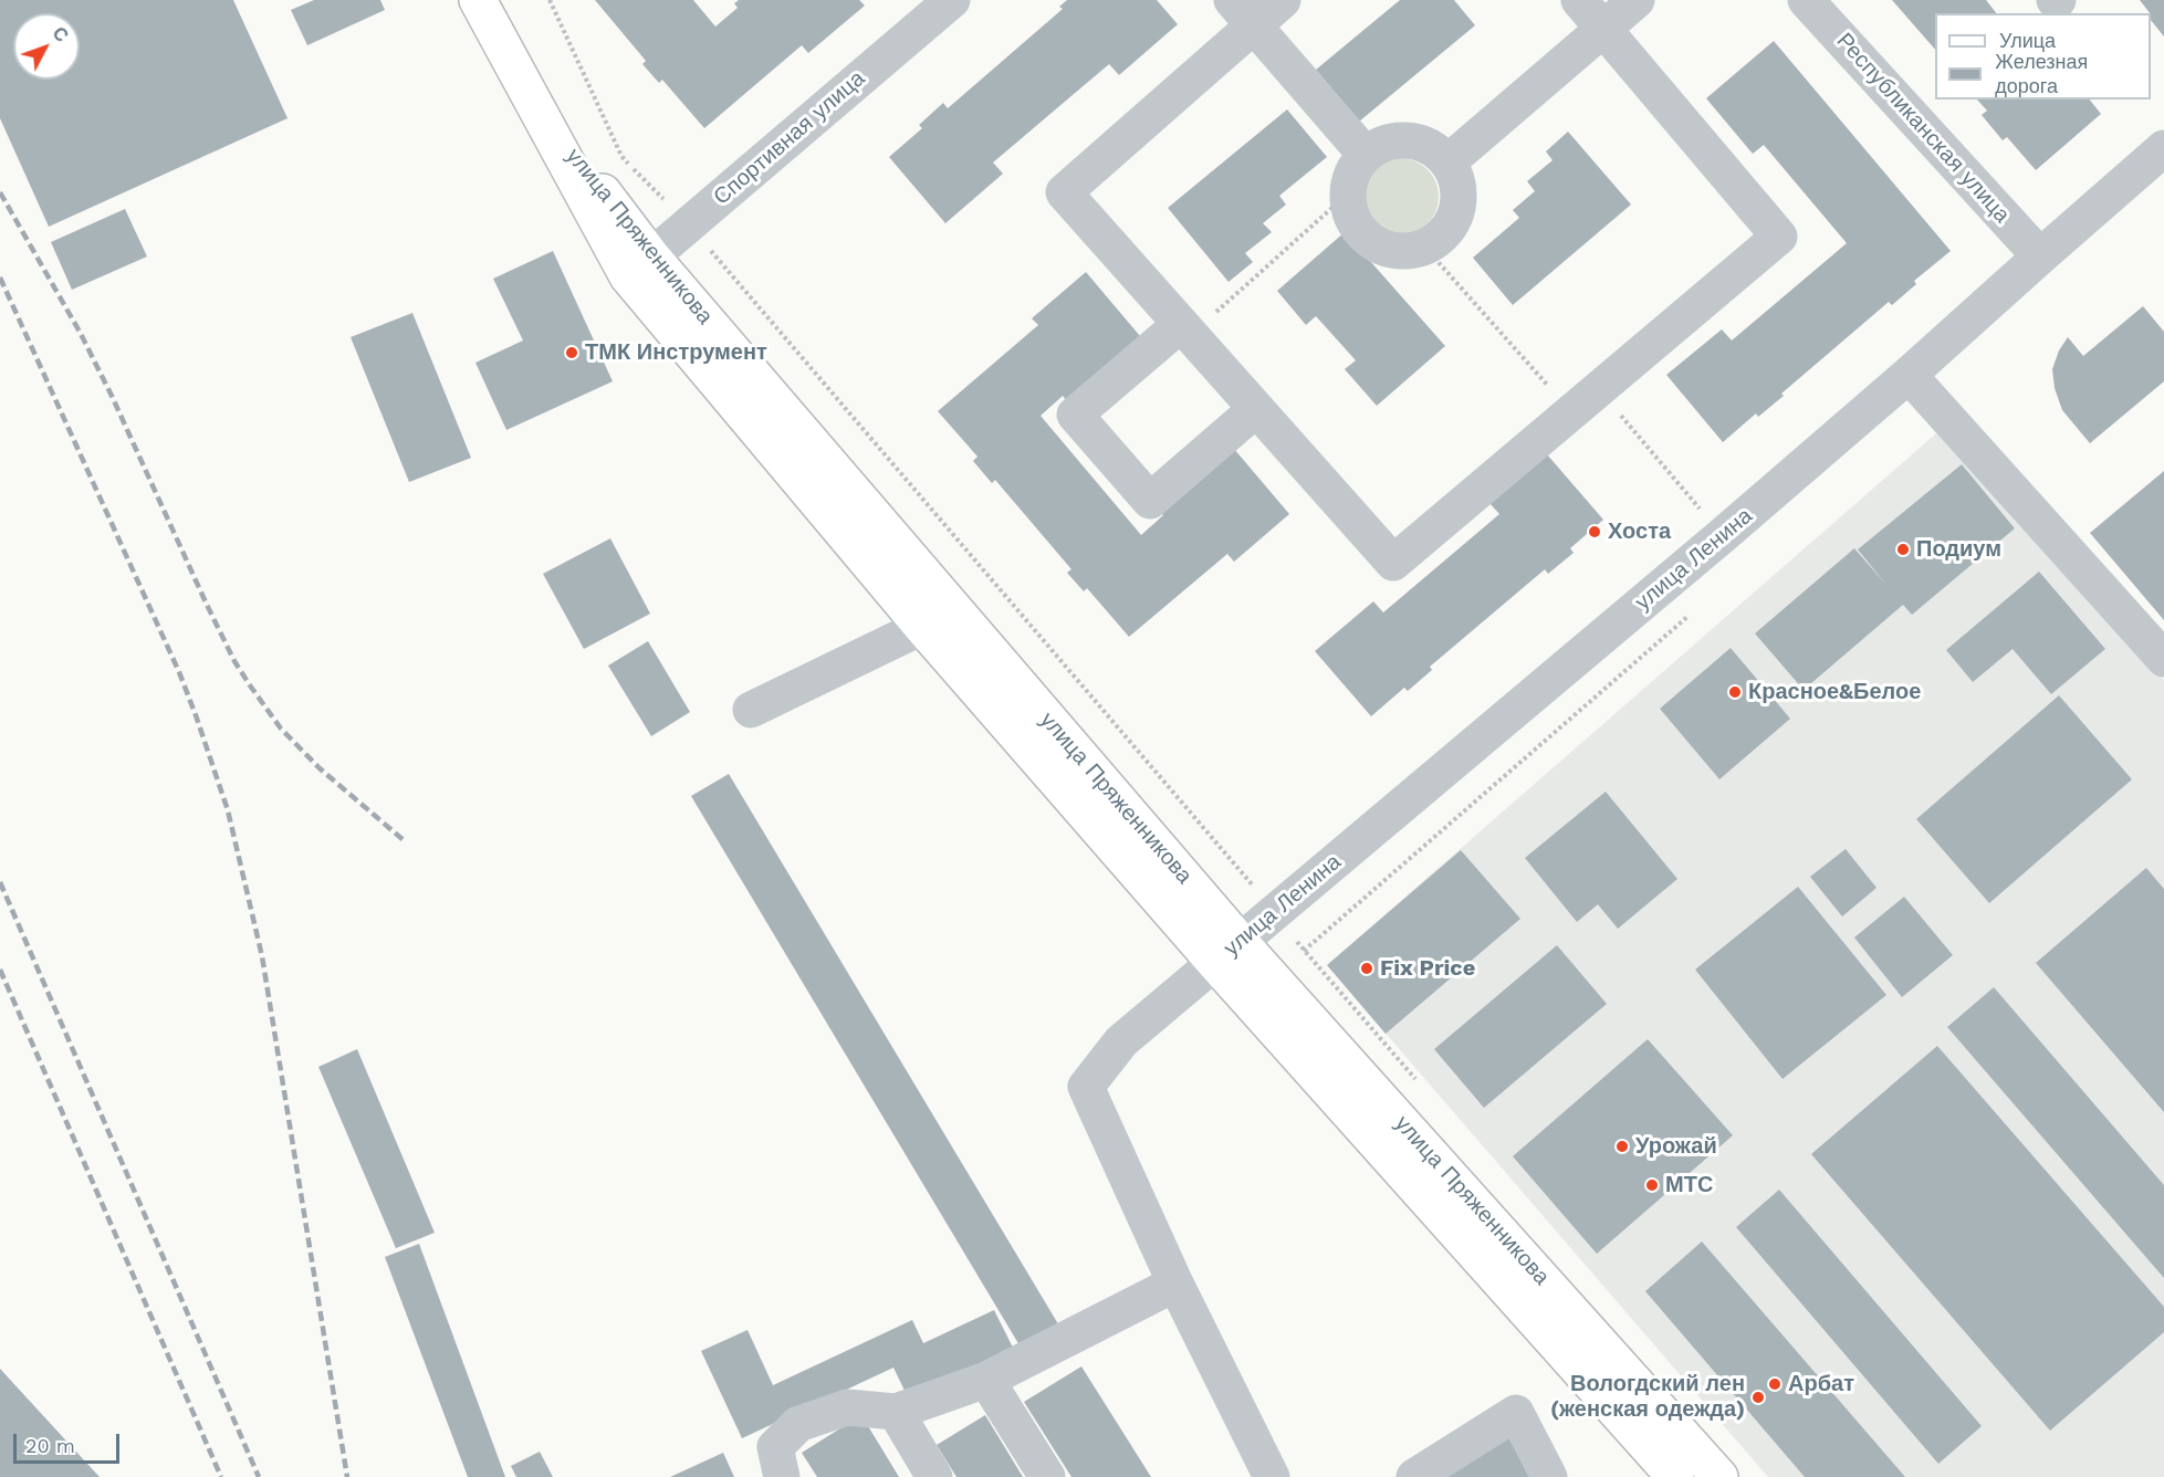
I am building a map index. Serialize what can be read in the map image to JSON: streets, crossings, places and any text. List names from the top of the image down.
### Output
{
  "streets": {
    "main road": ["улица Пряженникова"],
    "street": ["Республиканская улица", "Спортивная улица", "улица Ленина"]
  },
  "crossings": [
    ["Республиканская улица", "улица Ленина"],
    ["Спортивная улица", "улица Пряженникова"],
    ["улица Пряженникова", "улица Ленина"]
  ],
  "places": [
    "ТМК Инструмент",
    "Хоста",
    "Подиум",
    "Красное&Белое",
    "Fix Price",
    "Урожай",
    "МТС",
    "Арбат",
    "Вологдский лен (женская одежда)"
  ],
  "legend": ["Улица", "Железная дорога"],
  "scale_bar": "20 m",
  "north": "top right"
}
